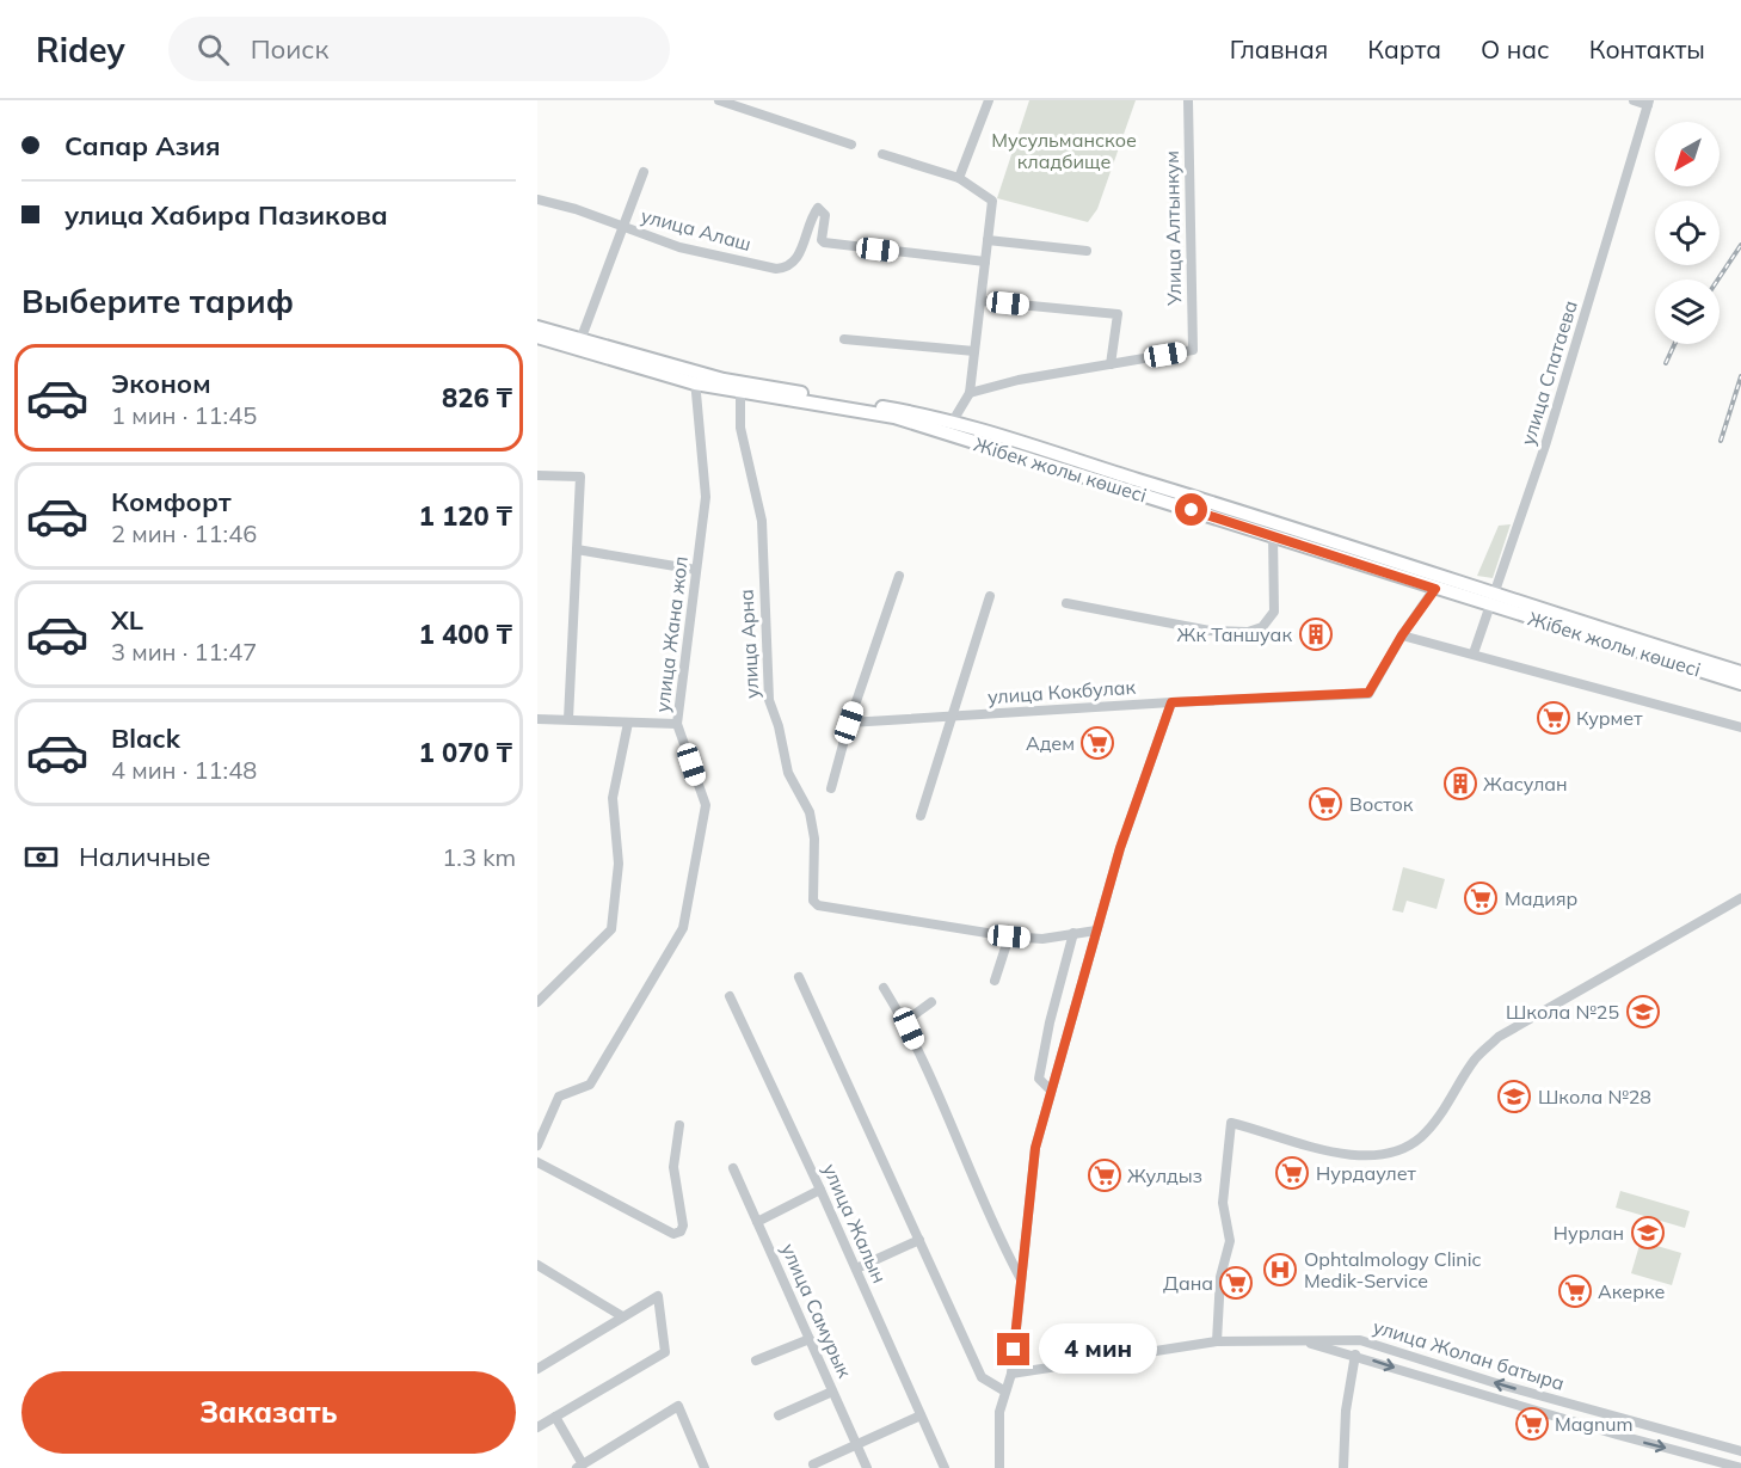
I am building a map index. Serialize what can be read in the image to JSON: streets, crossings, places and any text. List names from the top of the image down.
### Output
{
  "streets": {
    "main road": ["Жібек жолы көшесі"],
    "street": [
      "Улица Алтынкум",
      "улица Алаш",
      "улица Спатаева",
      "улица Жана жол",
      "улица Арна",
      "улица Кокбулак",
      "улица Жалын",
      "улица Самурык",
      "улица Жолан батыра"
    ]
  },
  "crossings": [
    ["улица Спатаева", "Жібек жолы көшесі"],
    ["Жібек жолы көшесі", "улица Жана жол"],
    ["Жібек жолы көшесі", "улица Арна"],
    ["Жібек жолы көшесі", "улица Кокбулак"]
  ],
  "parks": ["Мусульманское кладбище"],
  "places": {
    "building": ["Жк Таншуак", "Жасулан"],
    "supermarket": [
      "Курмет",
      "Адем",
      "Восток",
      "Мадияр",
      "Нурдаулет",
      "Жулдыз",
      "Дана",
      "Акерке",
      "Magnum"
    ],
    "school or university": ["Школа №25", "Школа №28", "Нурлан"],
    "hospital": ["Ophtalmology Clinic Medik-Service"]
  },
  "north": "bottom left",
  "page": {
    "header": "Ridey",
    "search": "Поиск",
    "nav": [
      "Главная",
      "Карта",
      "О нас",
      "Контакты"
    ],
    "banner": ["Сапар Азия", "улица Хабира Пазикова"],
    "heading": "Выберите тариф",
    "list": [
      {
        "name": "Эконом",
        "note": "1 мин · 11:45",
        "value": "826 ₸"
      },
      {
        "name": "Комфорт",
        "note": "2 мин · 11:46",
        "value": "1 120 ₸"
      },
      {
        "name": "XL",
        "note": "3 мин · 11:47",
        "value": "1 400 ₸"
      },
      {
        "name": "Black",
        "note": "4 мин · 11:48",
        "value": "1 070 ₸"
      }
    ],
    "pay": ["Наличные", "1.3 km"],
    "bubble": "4 мин",
    "buttons": "Заказать"
  }
}
